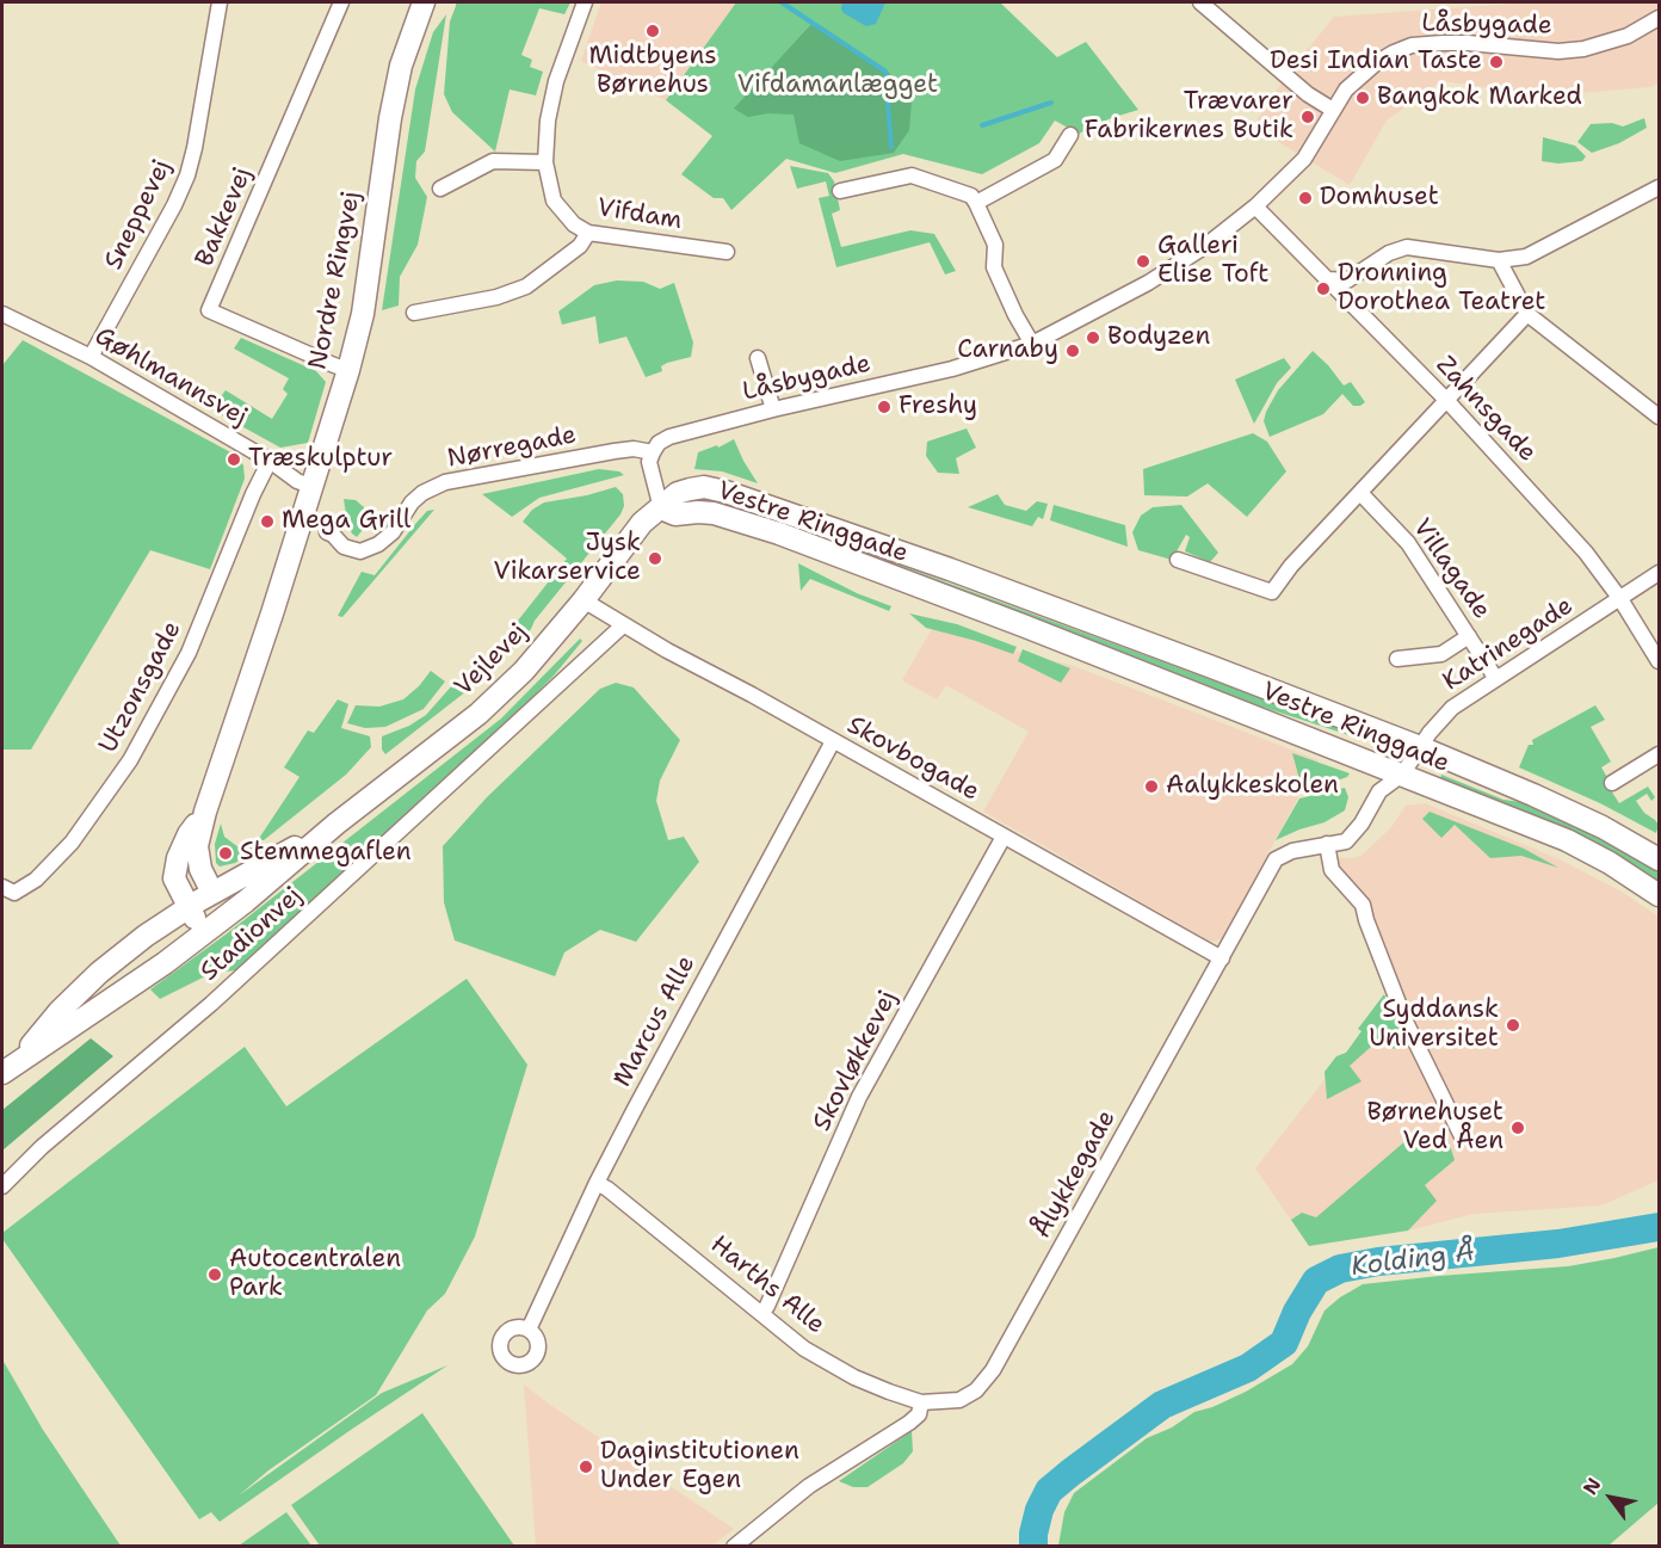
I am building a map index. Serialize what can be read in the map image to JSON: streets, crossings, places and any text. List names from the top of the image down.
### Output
{
  "streets": {
    "main road": ["Nordre Ringvej", "Vestre Ringgade", "Vejlevej"],
    "street": [
      "Låsbygade",
      "Sneppevej",
      "Vifdam",
      "Bakkevej",
      "Gøhlmannsvej",
      "Zahnsgade",
      "Nørregade",
      "Villagade",
      "Katrinegade",
      "Utzonsgade",
      "Skovbogade",
      "Stadionvej",
      "Marcus Alle",
      "Skovløkkevej",
      "Ålykkegade",
      "Harths Alle"
    ]
  },
  "crossings": [
    ["Låsbygade", "Zahnsgade"],
    ["Låsbygade", "Nørregade"],
    ["Sneppevej", "Gøhlmannsvej"],
    ["Bakkevej", "Nordre Ringvej"],
    ["Nordre Ringvej", "Gøhlmannsvej"],
    ["Nordre Ringvej", "Vejlevej"],
    ["Gøhlmannsvej", "Utzonsgade"],
    ["Zahnsgade", "Katrinegade"],
    ["Vestre Ringgade", "Katrinegade"],
    ["Vestre Ringgade", "Vejlevej"],
    ["Vestre Ringgade", "Ålykkegade"],
    ["Villagade", "Katrinegade"],
    ["Katrinegade", "Ålykkegade"],
    ["Vejlevej", "Skovbogade"],
    ["Skovbogade", "Stadionvej"],
    ["Skovbogade", "Marcus Alle"],
    ["Skovbogade", "Skovløkkevej"],
    ["Skovbogade", "Ålykkegade"],
    ["Marcus Alle", "Harths Alle"],
    ["Skovløkkevej", "Harths Alle"],
    ["Ålykkegade", "Harths Alle"]
  ],
  "water": ["Kolding Å"],
  "parks": ["Vifdamanlægget"],
  "places": [
    "Midtbyens Børnehus",
    "Desi Indian Taste",
    "Bangkok Marked",
    "Trævarer Fabrikernes Butik",
    "Domhuset",
    "Galleri Elise Toft",
    "Dronning Dorothea Teatret",
    "Bodyzen",
    "Carnaby",
    "Freshy",
    "Træskulptur",
    "Mega Grill",
    "Jysk Vikarservice",
    "Aalykkeskolen",
    "Stemmegaflen",
    "Syddansk Universitet",
    "Børnehuset Ved Åen",
    "Autocentralen Park",
    "Daginstitutionen Under Egen"
  ],
  "north": "top left"
}
